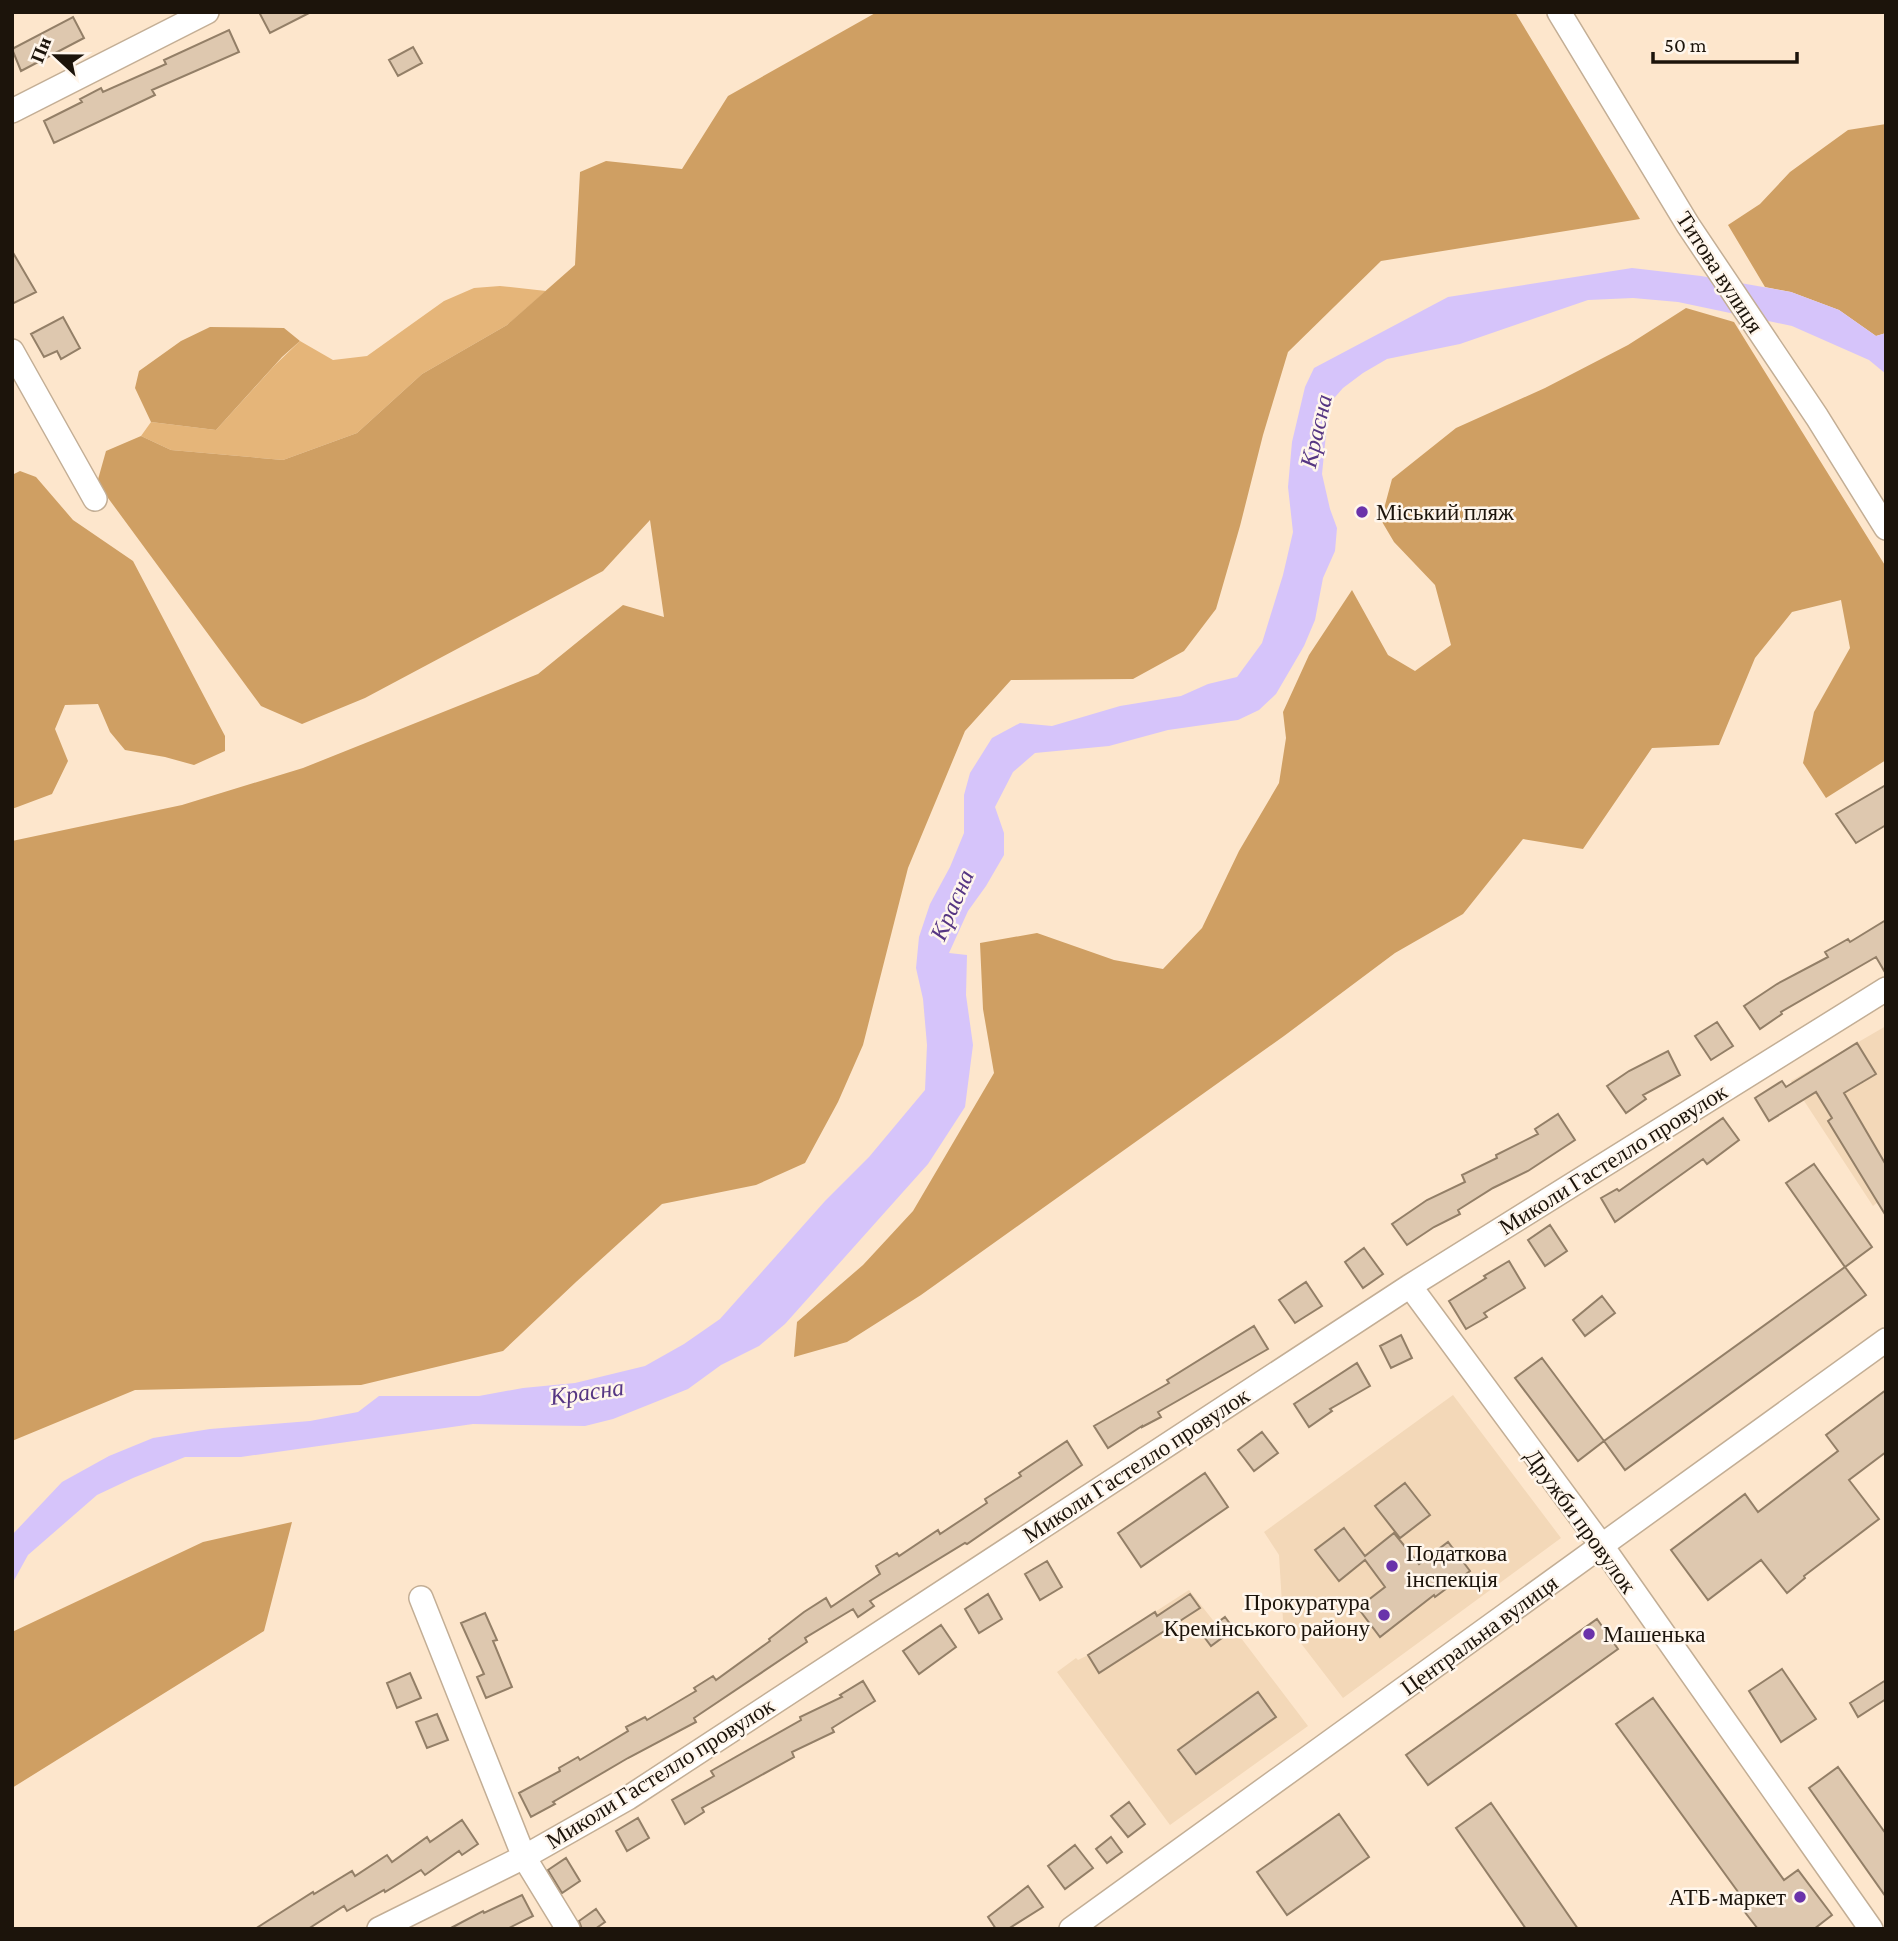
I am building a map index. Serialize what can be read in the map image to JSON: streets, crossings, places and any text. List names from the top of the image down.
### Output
{
  "streets": {
    "street": [
      "Титова вулиця",
      "Миколи Гастелло провулок",
      "Дружби провулок",
      "Центральна вулиця"
    ]
  },
  "crossings": [
    ["Миколи Гастелло провулок", "Дружби провулок"],
    ["Дружби провулок", "Центральна вулиця"]
  ],
  "water": ["Красна"],
  "places": [
    "Міський пляж",
    "Податкова інспекція",
    "Прокуратура Кремінського району",
    "Машенька",
    "АТБ-маркет"
  ],
  "scale_bar": "50 m",
  "north": "left"
}
